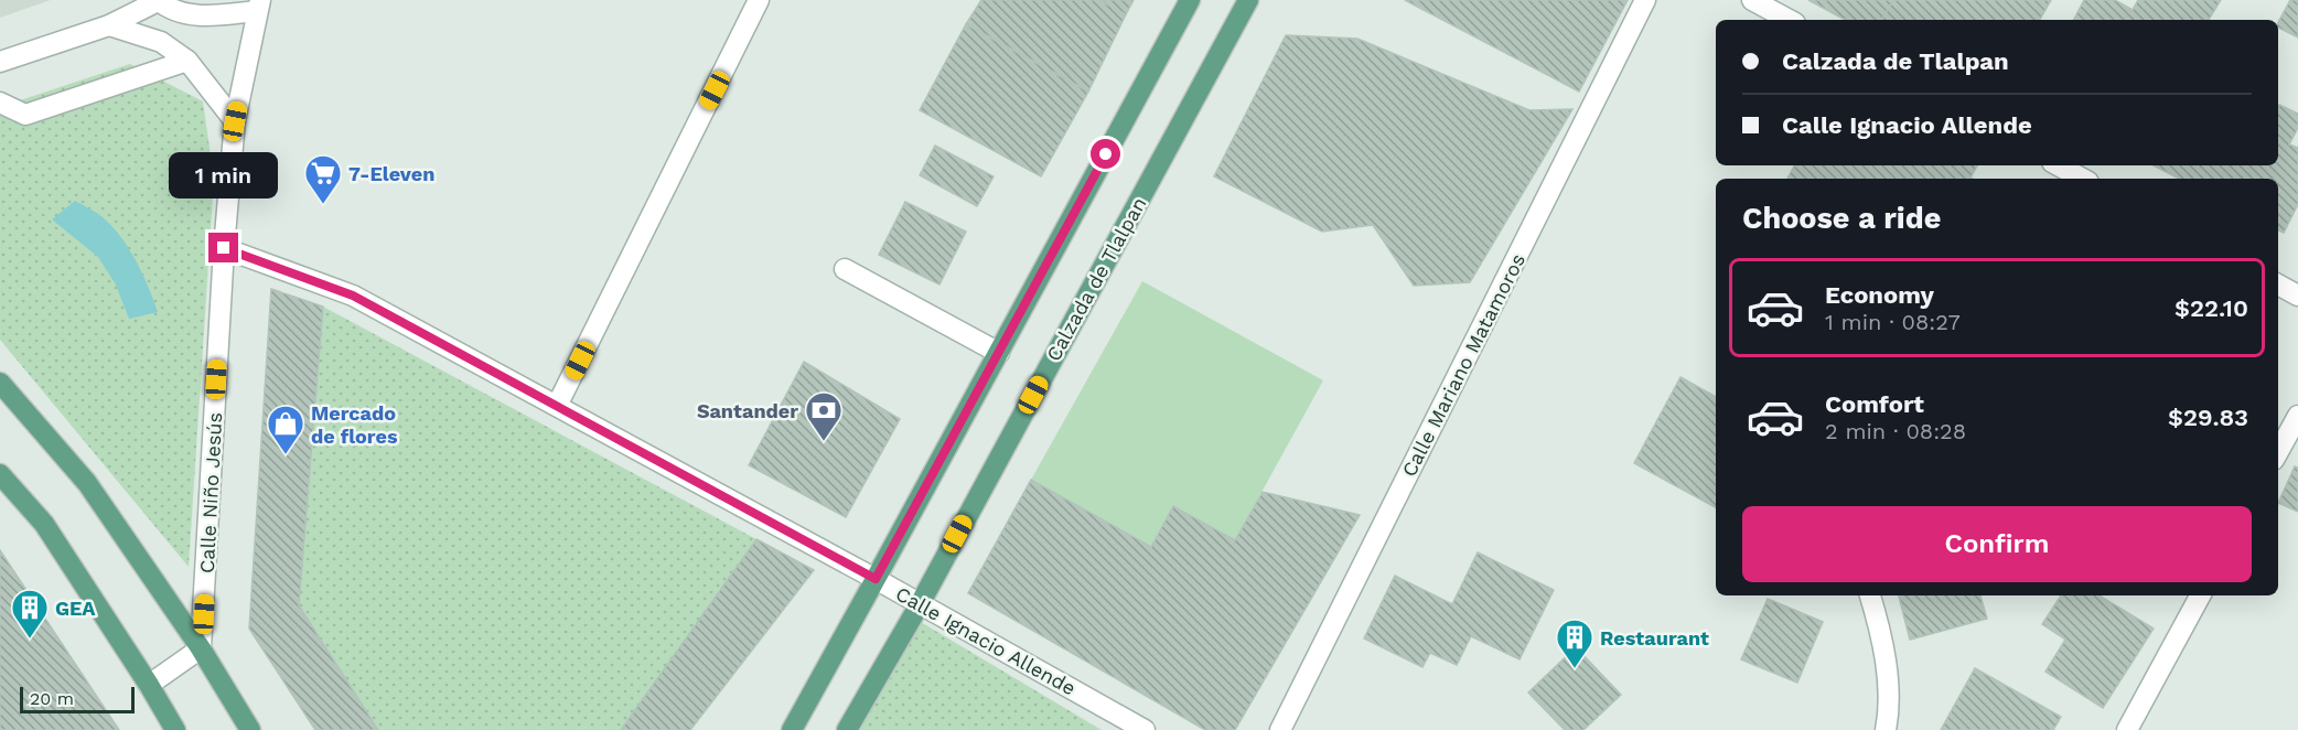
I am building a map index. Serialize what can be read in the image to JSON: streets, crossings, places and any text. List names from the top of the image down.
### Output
{
  "streets": {
    "main road": ["Calzada de Tlalpan"],
    "street": ["Calle Mariano Matamoros", "Calle Niño Jesús", "Calle Ignacio Allende"]
  },
  "crossings": [
    ["Calzada de Tlalpan", "Calle Ignacio Allende"],
    ["Calle Niño Jesús", "Calle Ignacio Allende"]
  ],
  "places": {
    "supermarket": ["7-Eleven"],
    "bank": ["Santander"],
    "shop": ["Mercado de flores"],
    "building": ["GEA", "Restaurant"]
  },
  "scale_bar": "20 m",
  "page": {
    "banner": ["Calzada de Tlalpan", "Calle Ignacio Allende"],
    "bubble": "1 min",
    "heading": "Choose a ride",
    "list": [
      {
        "name": "Economy",
        "note": "1 min · 08:27",
        "value": "$22.10"
      },
      {
        "name": "Comfort",
        "note": "2 min · 08:28",
        "value": "$29.83"
      }
    ],
    "buttons": "Confirm",
    "scale": "20 m"
  }
}
